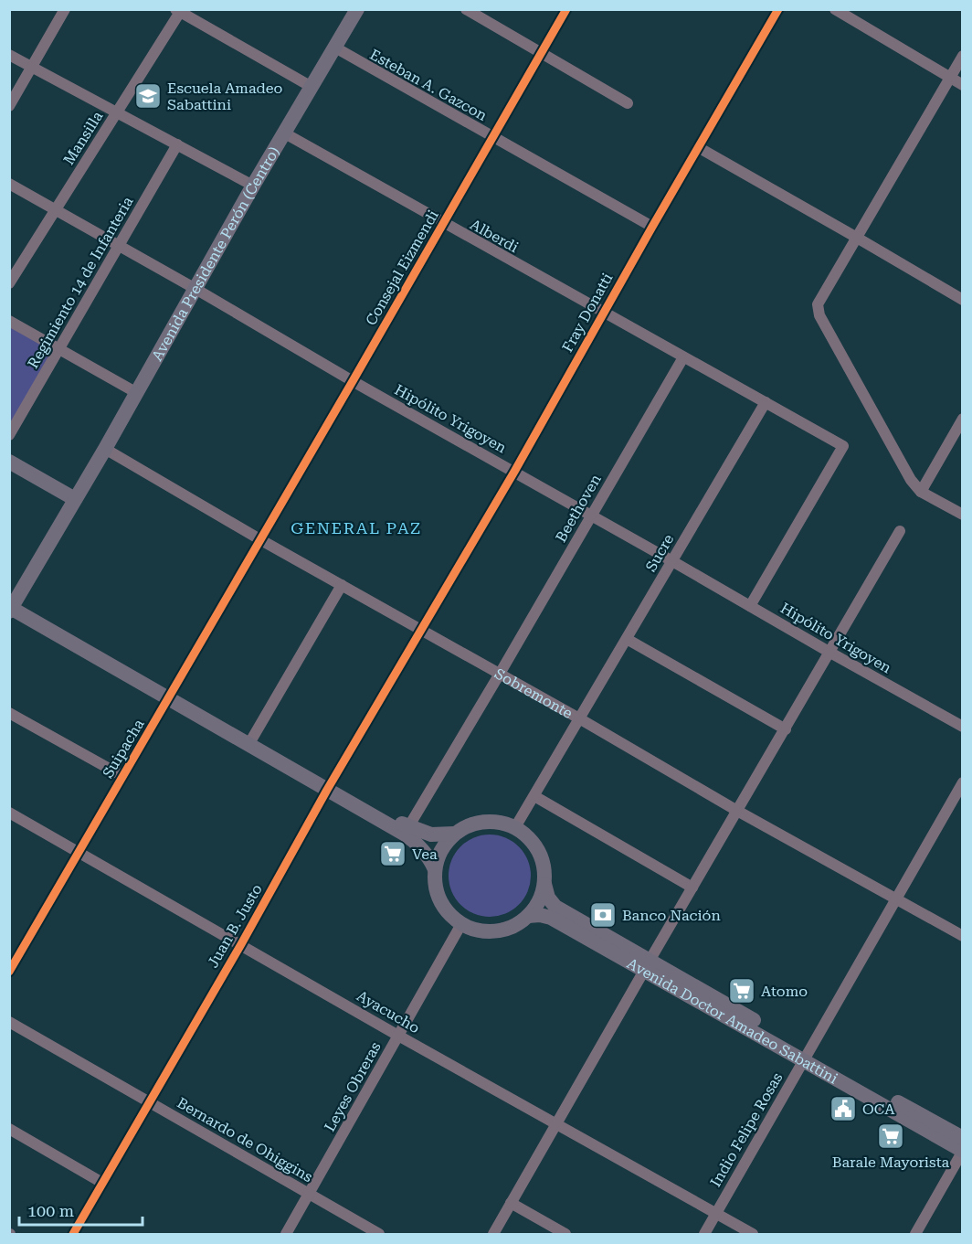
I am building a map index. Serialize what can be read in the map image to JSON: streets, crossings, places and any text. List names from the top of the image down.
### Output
{
  "streets": {
    "main road": ["Avenida Presidente Perón (Centro)", "Avenida Doctor Amadeo Sabattini"],
    "street": [
      "Esteban A. Gazcon",
      "Mansilla",
      "Alberdi",
      "Consejal Eizmendi",
      "Regimiento 14 de Infanteria",
      "Fray Donatti",
      "Hipólito Yrigoyen",
      "Beethoven",
      "Sucre",
      "Sobremonte",
      "Suipacha",
      "Juan B. Justo",
      "Ayacucho",
      "Leyes Obreras",
      "Indio Felipe Rosas",
      "Bernardo de Ohiggins"
    ]
  },
  "crossings": [
    ["Esteban A. Gazcon", "Avenida Presidente Perón (Centro)"],
    ["Esteban A. Gazcon", "Consejal Eizmendi"],
    ["Esteban A. Gazcon", "Fray Donatti"],
    ["Mansilla", "Hipólito Yrigoyen"],
    ["Alberdi", "Avenida Presidente Perón (Centro)"],
    ["Alberdi", "Consejal Eizmendi"],
    ["Alberdi", "Fray Donatti"],
    ["Alberdi", "Hipólito Yrigoyen"],
    ["Alberdi", "Beethoven"],
    ["Alberdi", "Sucre"],
    ["Avenida Presidente Perón (Centro)", "Hipólito Yrigoyen"],
    ["Avenida Presidente Perón (Centro)", "Sobremonte"],
    ["Consejal Eizmendi", "Hipólito Yrigoyen"],
    ["Consejal Eizmendi", "Sobremonte"],
    ["Consejal Eizmendi", "Suipacha"],
    ["Regimiento 14 de Infanteria", "Hipólito Yrigoyen"],
    ["Fray Donatti", "Hipólito Yrigoyen"],
    ["Fray Donatti", "Sobremonte"],
    ["Fray Donatti", "Juan B. Justo"],
    ["Hipólito Yrigoyen", "Beethoven"],
    ["Hipólito Yrigoyen", "Sucre"],
    ["Beethoven", "Sobremonte"],
    ["Sucre", "Sobremonte"],
    ["Sobremonte", "Suipacha"],
    ["Sobremonte", "Juan B. Justo"],
    ["Sobremonte", "Indio Felipe Rosas"],
    ["Suipacha", "Ayacucho"],
    ["Juan B. Justo", "Ayacucho"],
    ["Juan B. Justo", "Bernardo de Ohiggins"],
    ["Ayacucho", "Leyes Obreras"],
    ["Ayacucho", "Indio Felipe Rosas"],
    ["Avenida Doctor Amadeo Sabattini", "Leyes Obreras"],
    ["Avenida Doctor Amadeo Sabattini", "Indio Felipe Rosas"],
    ["Leyes Obreras", "Bernardo de Ohiggins"]
  ],
  "districts": ["GENERAL PAZ"],
  "places": {
    "school or university": ["Escuela Amadeo Sabattini"],
    "supermarket": ["Vea", "Atomo", "Barale Mayorista"],
    "bank": ["Banco Nación"],
    "public building": ["OCA"]
  },
  "scale_bar": "100 m"
}
